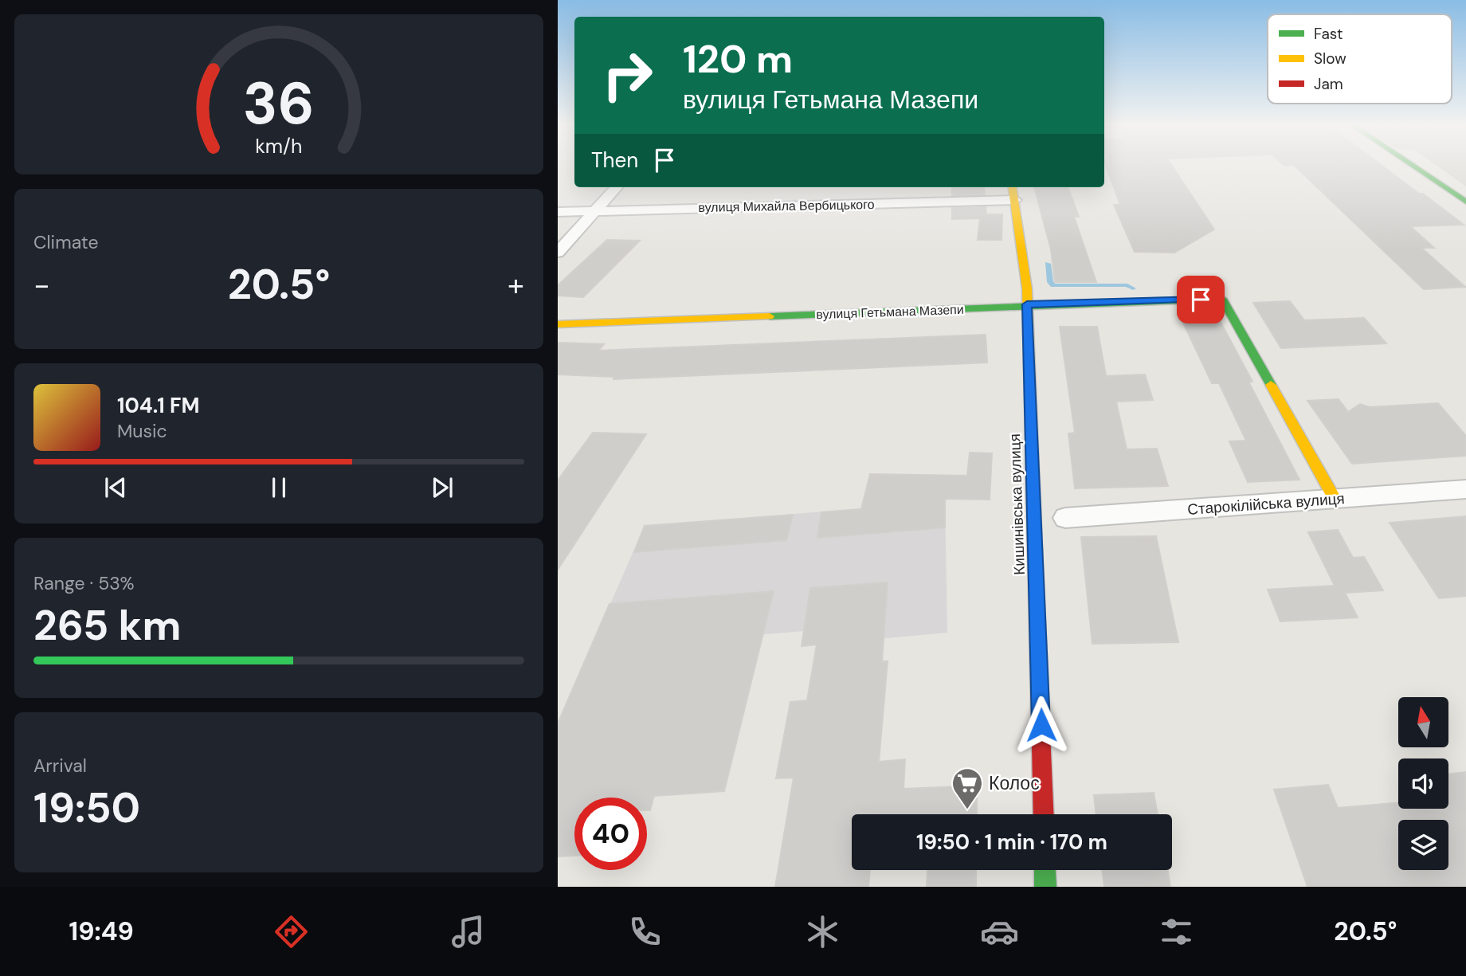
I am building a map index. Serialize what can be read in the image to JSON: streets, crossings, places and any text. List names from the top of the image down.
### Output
{
  "streets": {
    "street": [
      "вулиця Михайла Вербицького",
      "вулиця Гетьмана Мазепи",
      "Старокілійська вулиця",
      "Кишинівська вулиця"
    ]
  },
  "crossings": [
    ["вулиця Михайла Вербицького", "Кишинівська вулиця"],
    ["вулиця Гетьмана Мазепи", "Старокілійська вулиця"],
    ["вулиця Гетьмана Мазепи", "Кишинівська вулиця"]
  ],
  "places": {
    "supermarket": ["Колос"]
  },
  "legend": ["Fast", "Slow", "Jam"],
  "north": "top",
  "page": {
    "turn": ["120 m", "вулиця Гетьмана Мазепи"],
    "then": "Then",
    "tile": [
      "Climate",
      ["Range · 53%", "265 km"],
      ["Arrival", "19:50"]
    ],
    "heat": ["−", "20.5°", "+"],
    "song": ["104.1 FM", "Music"],
    "limit": "40",
    "trip": "19:50 · 1 min · 170 m",
    "tabs": ["19:49", "20.5°"],
    "gauge": ["36", "km/h"]
  }
}
